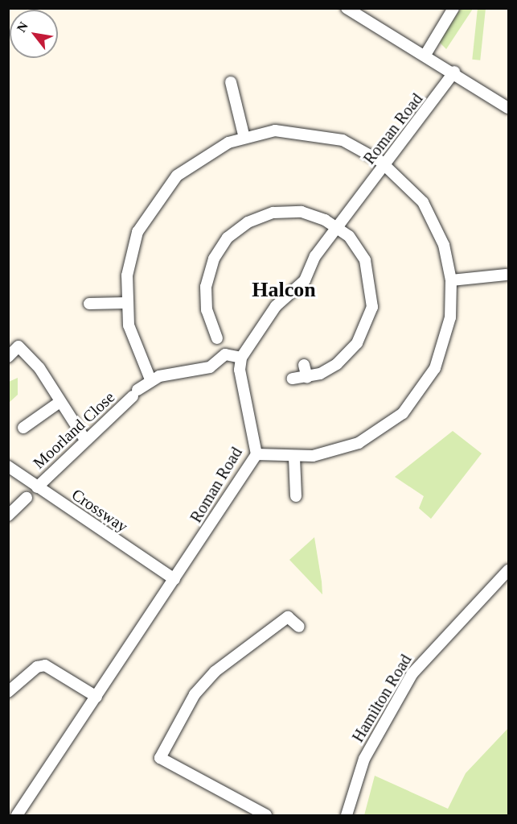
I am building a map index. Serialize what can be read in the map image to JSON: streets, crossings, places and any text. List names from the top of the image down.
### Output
{
  "streets": {
    "street": [
      "Roman Road",
      "Moorland Close",
      "Crossway",
      "Hamilton Road"
    ]
  },
  "crossings": [
    ["Roman Road", "Crossway"],
    ["Moorland Close", "Crossway"]
  ],
  "districts": ["Halcon"],
  "north": "top left"
}
